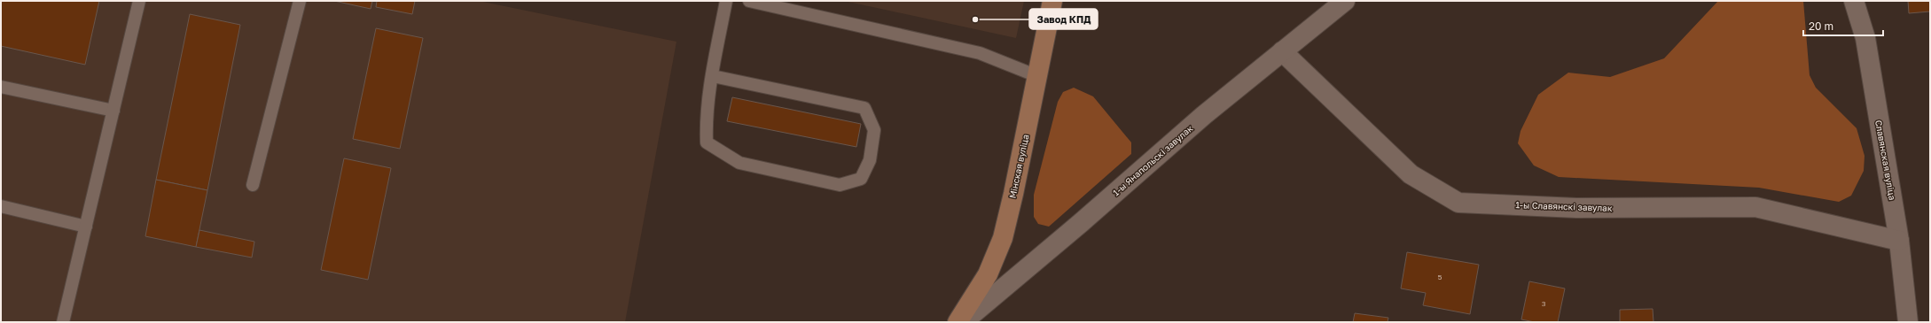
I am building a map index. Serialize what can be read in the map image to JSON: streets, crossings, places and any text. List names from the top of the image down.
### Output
{
  "streets": {
    "main road": ["Мінская вуліца"],
    "street": ["1-ы Янапольскі завулак", "Славянская вуліца", "1-ы Славянскі завулак"]
  },
  "crossings": [
    ["1-ы Янапольскі завулак", "1-ы Славянскі завулак"],
    ["Славянская вуліца", "1-ы Славянскі завулак"]
  ],
  "places": ["Завод КПД"],
  "house_numbers": ["5", "3"],
  "scale_bar": "20 m"
}
